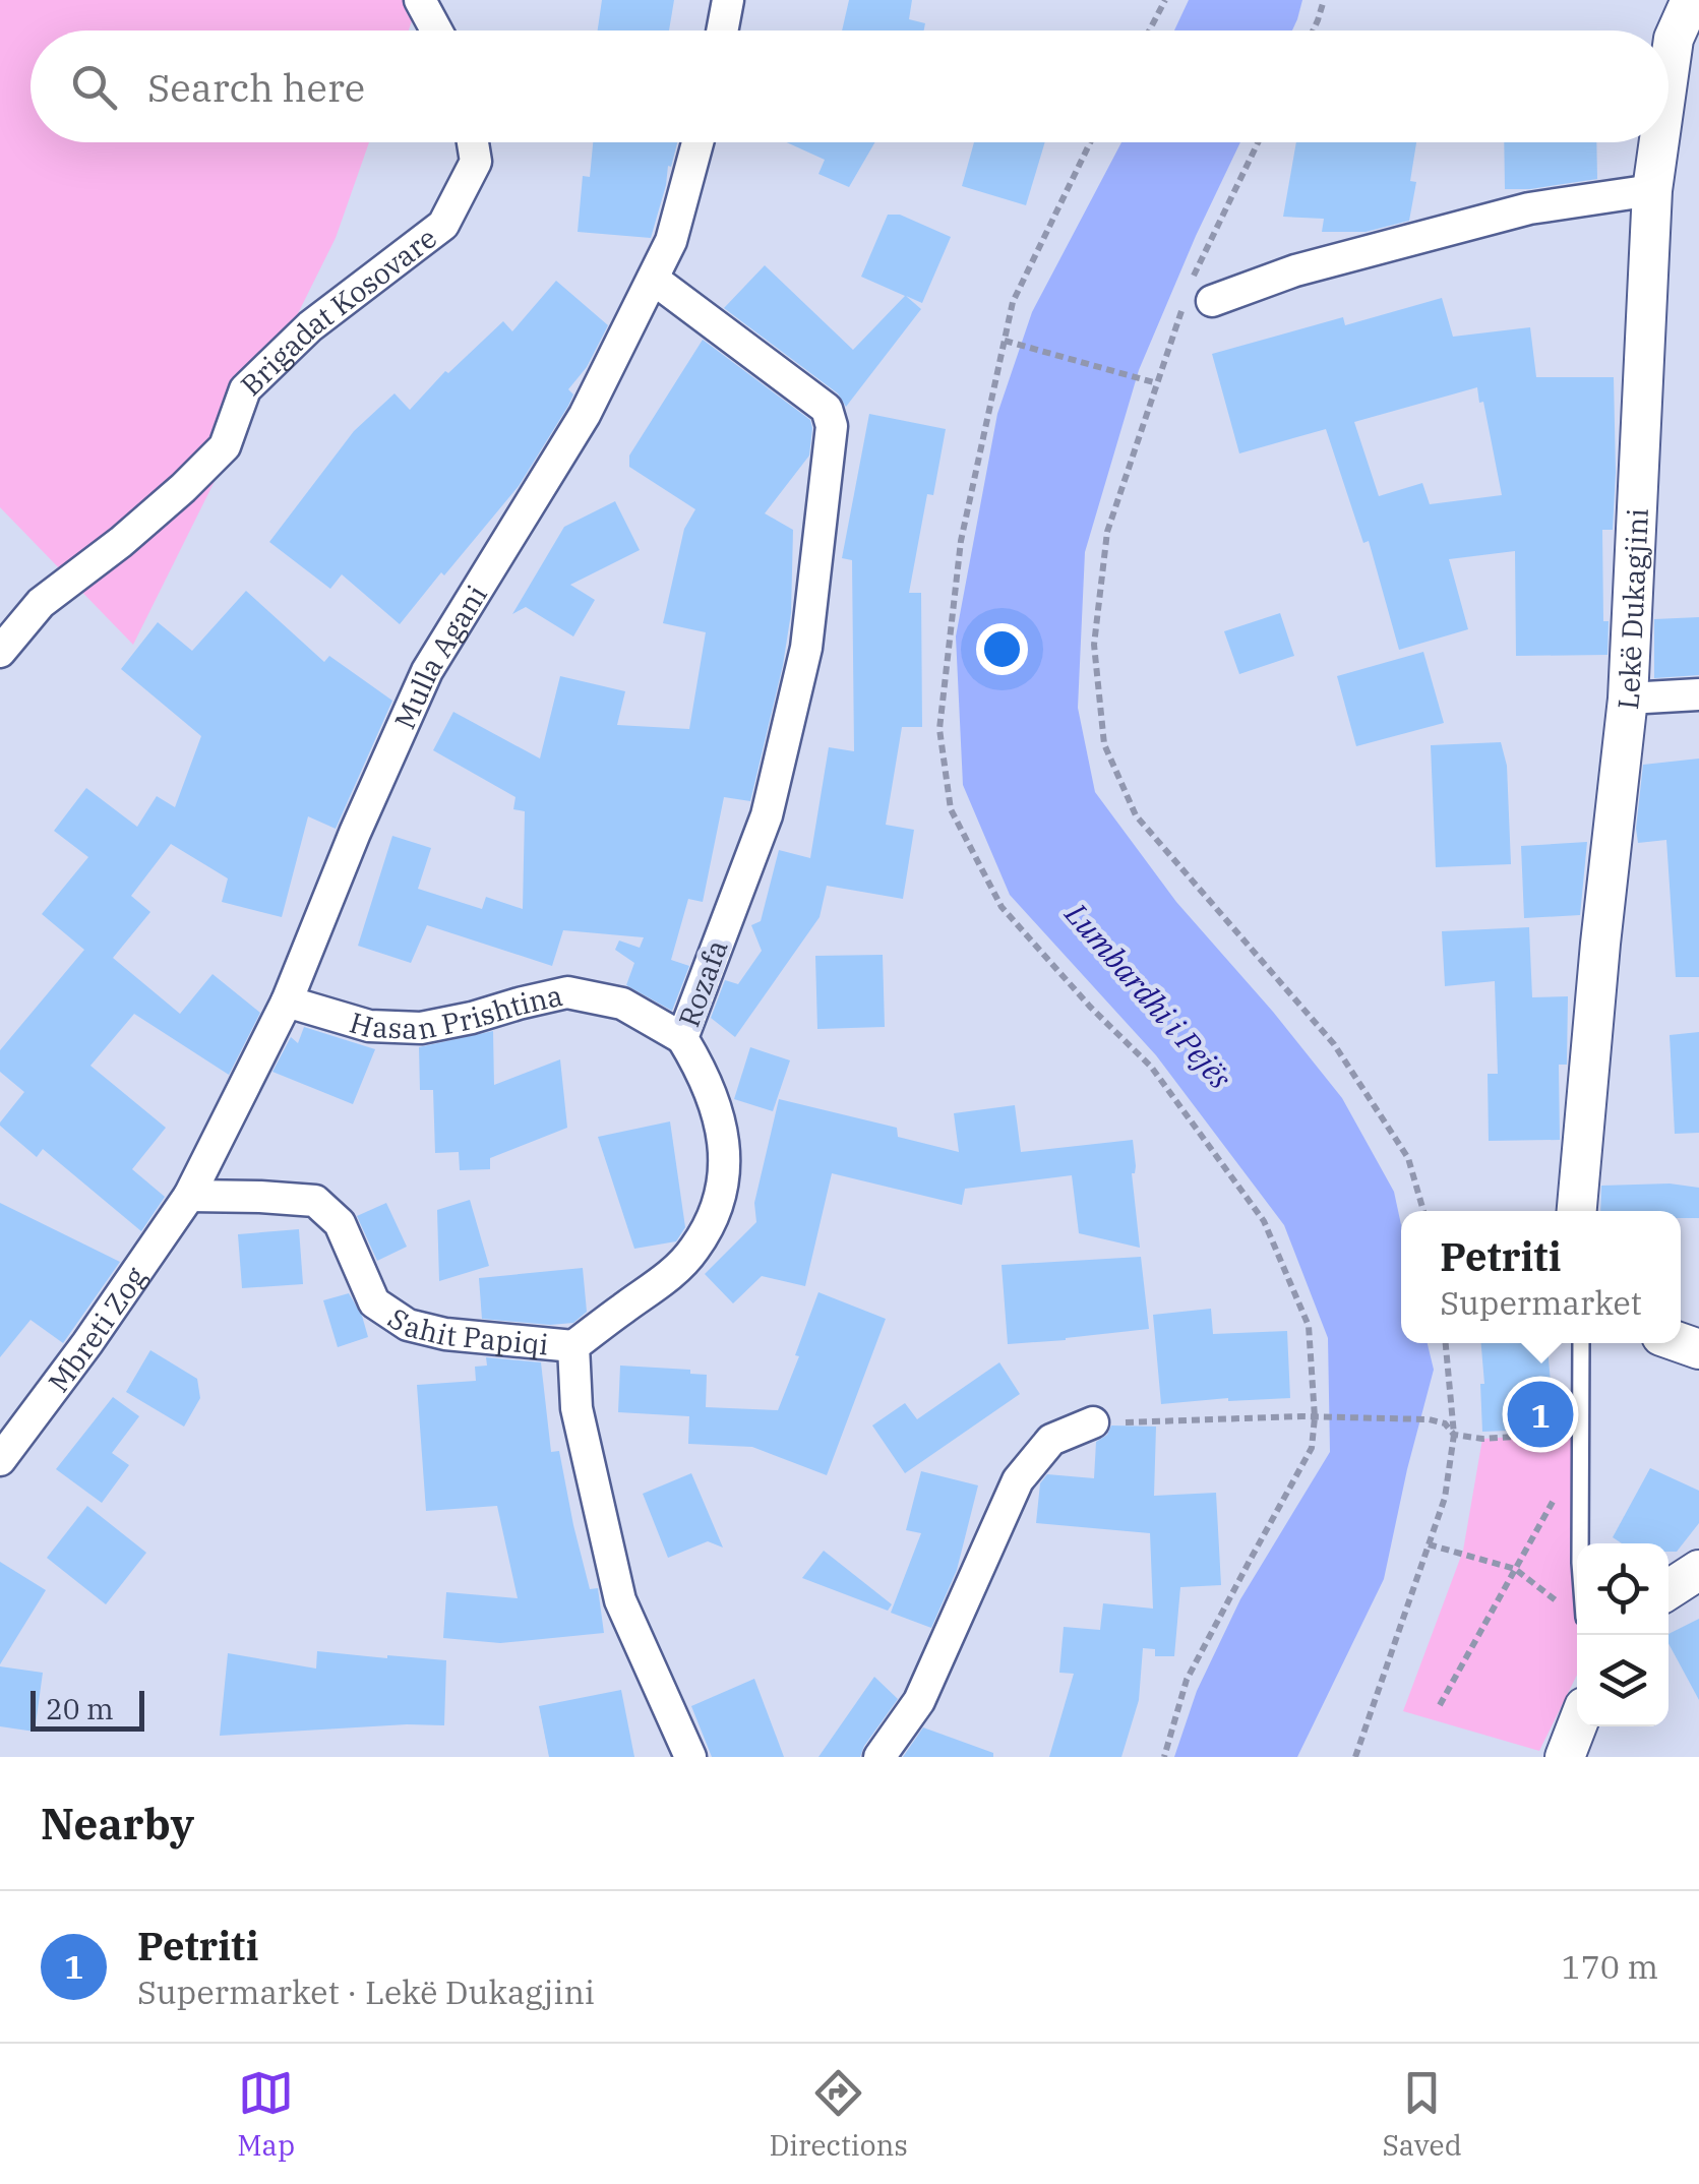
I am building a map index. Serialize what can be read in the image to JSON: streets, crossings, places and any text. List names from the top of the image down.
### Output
{
  "streets": {
    "street": [
      "Brigadat Kosovare",
      "Lekë Dukagjini",
      "Mulla Agani",
      "Rozafa",
      "Hasan Prishtina",
      "Sahit Papiqi",
      "Mbreti Zog"
    ]
  },
  "crossings": [
    ["Mulla Agani", "Rozafa"],
    ["Mulla Agani", "Hasan Prishtina"],
    ["Mulla Agani", "Sahit Papiqi"],
    ["Mulla Agani", "Mbreti Zog"],
    ["Rozafa", "Hasan Prishtina"],
    ["Rozafa", "Sahit Papiqi"],
    ["Sahit Papiqi", "Mbreti Zog"]
  ],
  "water": ["Lumbardhi i Pejës"],
  "scale_bar": "20 m",
  "page": {
    "search": "Search here",
    "popup": ["Petriti", "Supermarket"],
    "pins": "1",
    "scale": "20 m",
    "heading": "Nearby",
    "list": [
      {
        "mark": "1",
        "name": "Petriti",
        "note": "Supermarket · Lekë Dukagjini",
        "value": "170 m"
      }
    ],
    "nav": ["Map", "Directions", "Saved"]
  }
}
